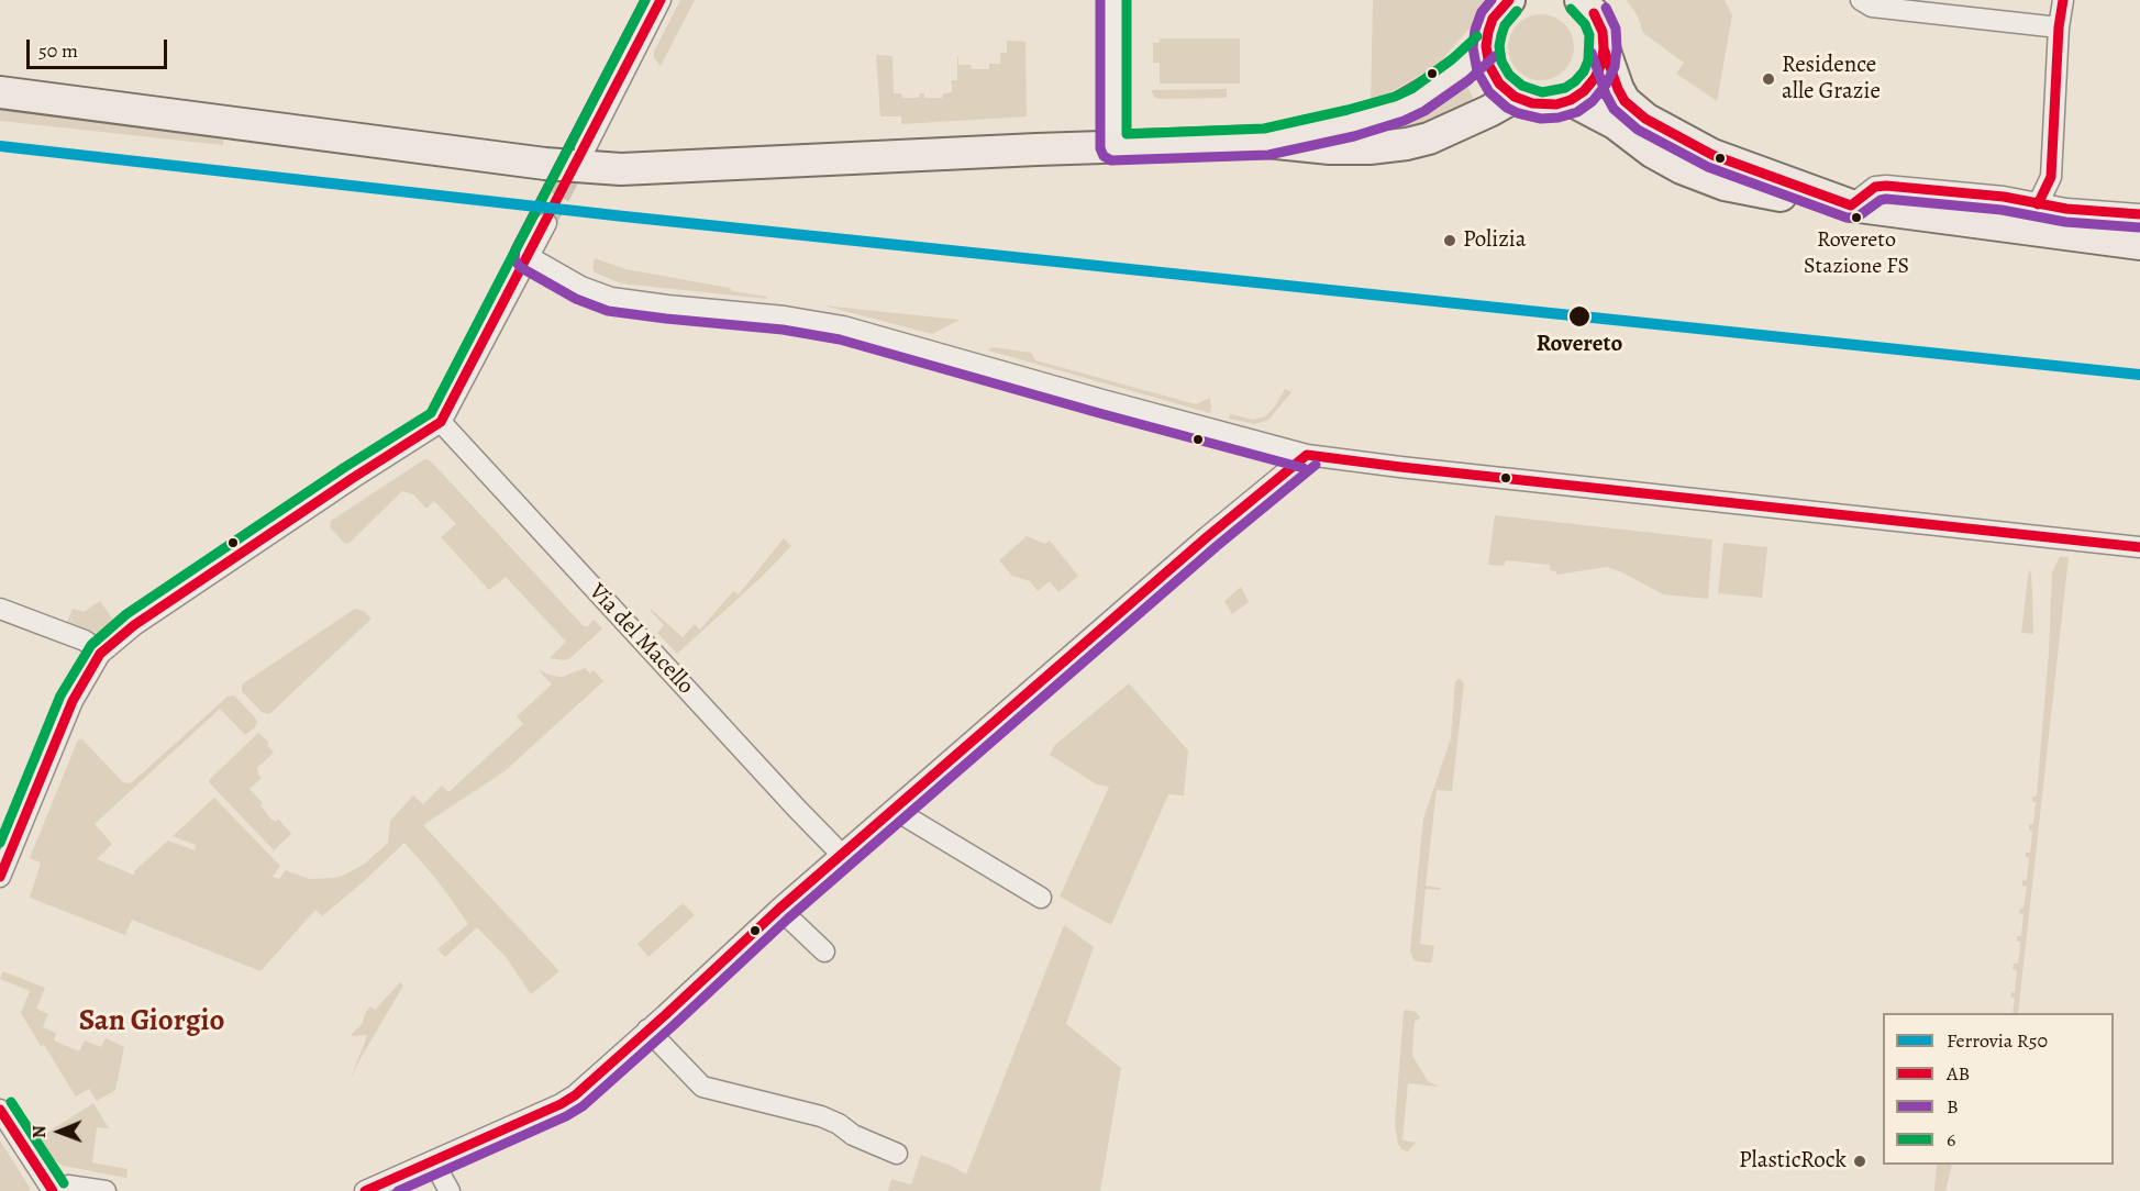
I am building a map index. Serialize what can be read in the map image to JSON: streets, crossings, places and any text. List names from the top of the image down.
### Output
{
  "streets": {
    "street": ["Via del Macello"]
  },
  "districts": ["San Giorgio"],
  "places": [
    "Residence alle Grazie",
    "Rovereto Stazione FS",
    "Polizia",
    "Rovereto",
    "PlasticRock"
  ],
  "lines": [
    "transit line AB",
    "transit line B",
    "transit line 6",
    "rail line R50"
  ],
  "legend": [
    "Ferrovia R50",
    "AB",
    "B",
    "6"
  ],
  "scale_bar": "50 m",
  "north": "left"
}
